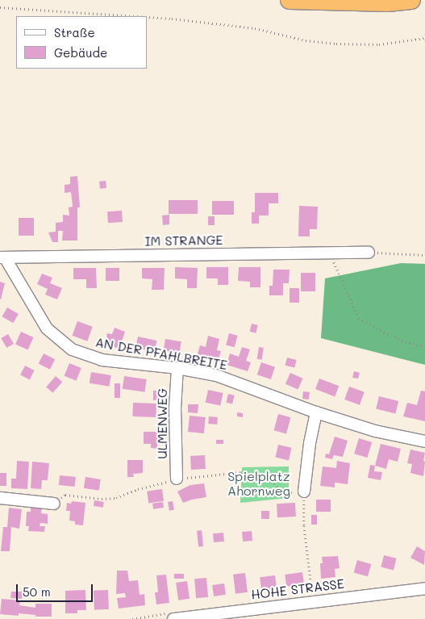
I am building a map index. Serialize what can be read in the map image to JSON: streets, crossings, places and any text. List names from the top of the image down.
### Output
{
  "streets": {
    "street": [
      "IM STRANGE",
      "AN DER PFAHLBREITE",
      "ULMENWEG",
      "HOHE STRASSE"
    ]
  },
  "crossings": [
    ["IM STRANGE", "AN DER PFAHLBREITE"],
    ["AN DER PFAHLBREITE", "ULMENWEG"]
  ],
  "parks": ["Spielplatz Ahornweg"],
  "legend": ["Straße", "Gebäude"],
  "scale_bar": "50 m"
}
